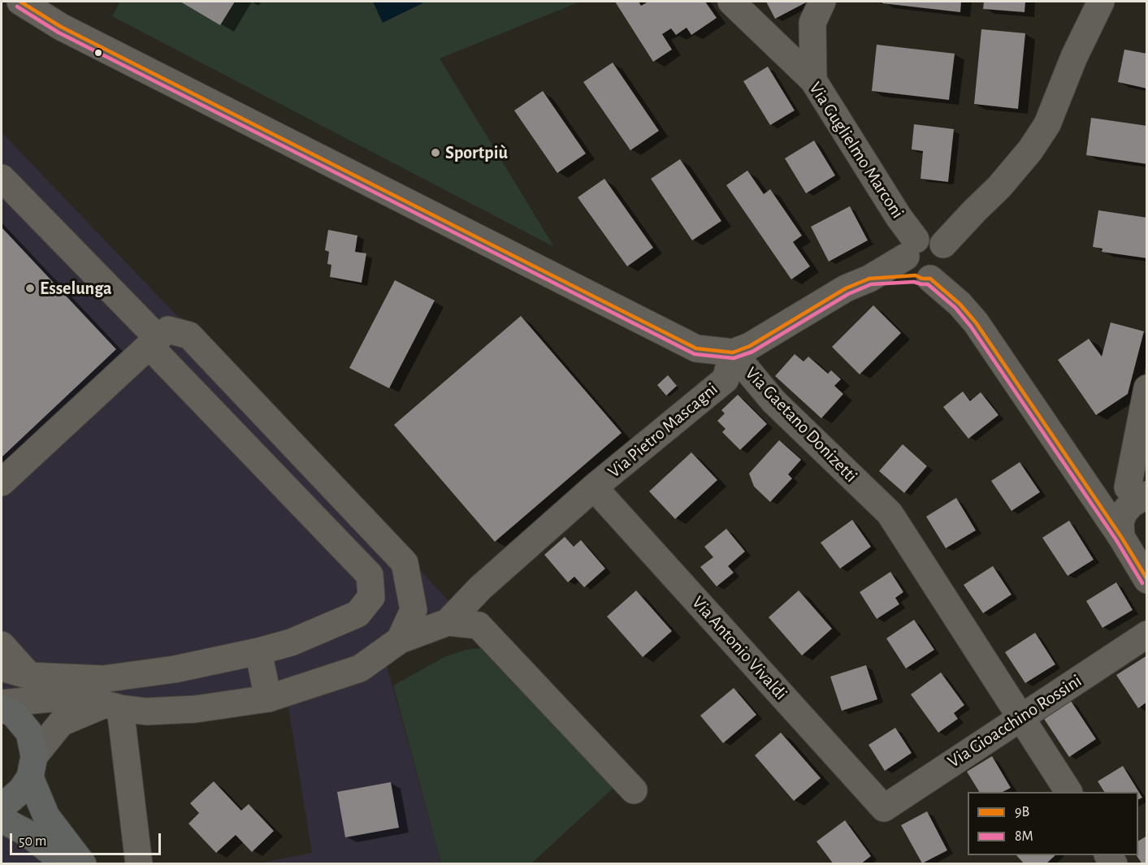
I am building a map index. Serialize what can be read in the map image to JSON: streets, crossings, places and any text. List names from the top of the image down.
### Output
{
  "streets": {
    "street": [
      "Via Guglielmo Marconi",
      "Via Gaetano Donizetti",
      "Via Pietro Mascagni",
      "Via Antonio Vivaldi",
      "Via Gioacchino Rossini"
    ]
  },
  "crossings": [
    ["Via Gaetano Donizetti", "Via Pietro Mascagni"],
    ["Via Gaetano Donizetti", "Via Gioacchino Rossini"],
    ["Via Pietro Mascagni", "Via Antonio Vivaldi"],
    ["Via Antonio Vivaldi", "Via Gioacchino Rossini"]
  ],
  "places": ["Sportpiù", "Esselunga"],
  "lines": ["transit line 9B", "transit line 8M"],
  "legend": ["9B", "8M"],
  "scale_bar": "50 m"
}
